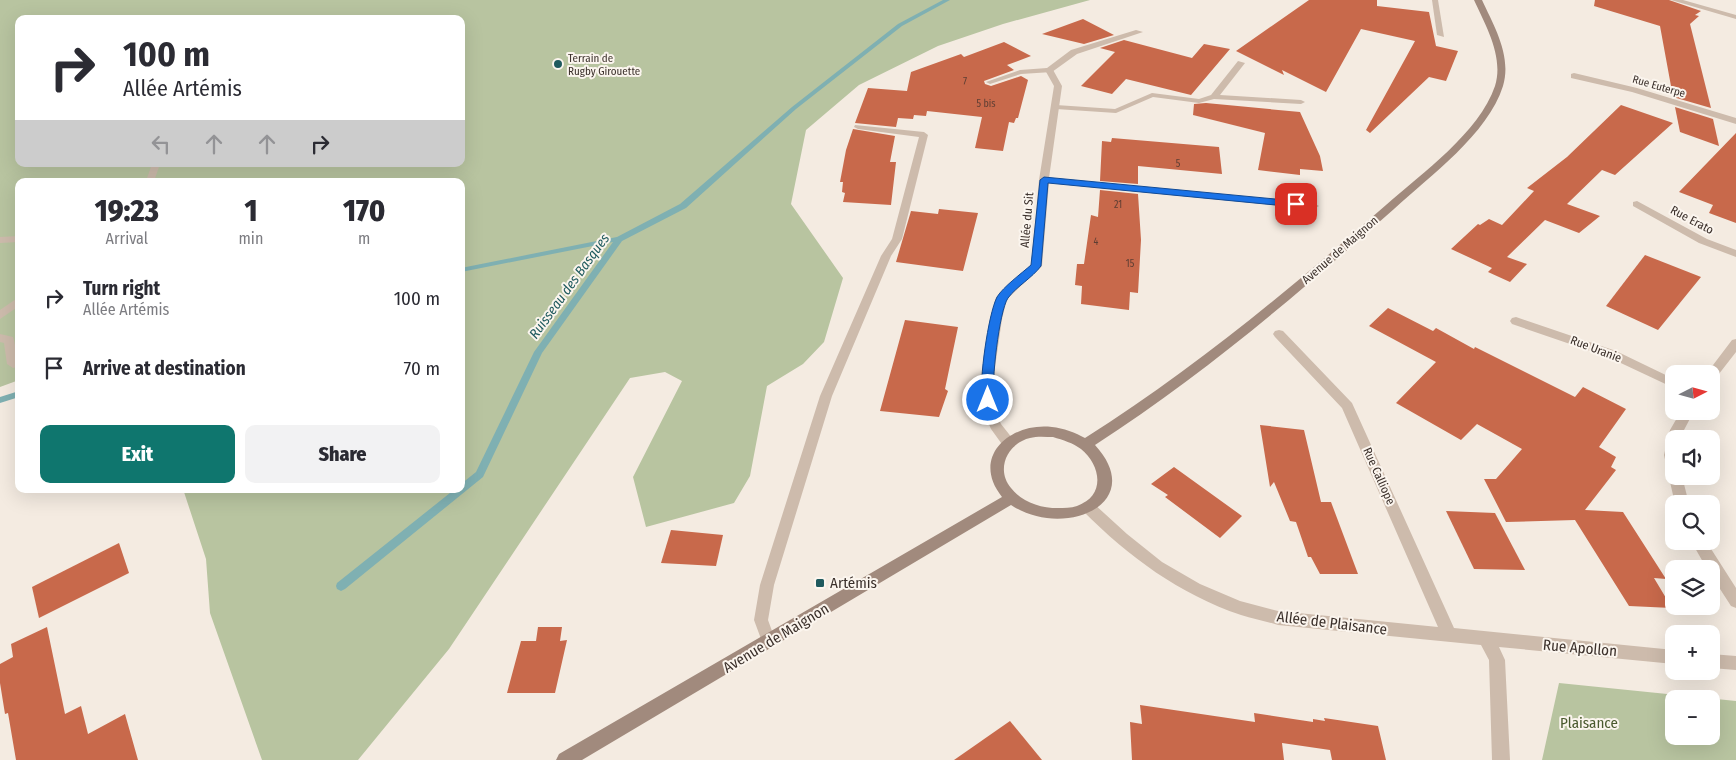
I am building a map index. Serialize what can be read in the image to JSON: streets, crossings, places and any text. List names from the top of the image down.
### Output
{
  "streets": {
    "street": [
      "Rue Euterpe",
      "Allée du Sit",
      "Rue Erato",
      "Avenue de Maignon",
      "Rue Uranie",
      "Rue Calliope",
      "Allée de Plaisance",
      "Rue Apollon"
    ]
  },
  "crossings": [
    ["Allée du Sit", "Avenue de Maignon"],
    ["Allée du Sit", "Allée de Plaisance"],
    ["Avenue de Maignon", "Allée de Plaisance"],
    ["Rue Calliope", "Allée de Plaisance"],
    ["Allée de Plaisance", "Rue Apollon"]
  ],
  "water": ["Ruisseau des Basques"],
  "parks": ["Plaisance"],
  "places": {
    "other": ["Terrain de Rugby Girouette"],
    "transit": ["Artémis"]
  },
  "house_numbers": [
    "7",
    "5 bis",
    "5",
    "21",
    "4",
    "15"
  ],
  "north": "right",
  "page": {
    "turn": ["100 m", "Allée Artémis"],
    "eta": [
      "19:23",
      "Arrival",
      "1",
      "min",
      "170",
      "m"
    ],
    "list": [
      {
        "name": "Turn right",
        "note": "Allée Artémis",
        "value": "100 m"
      },
      {
        "name": "Arrive at destination",
        "value": "70 m"
      }
    ],
    "map_buttons": ["+", "−"],
    "buttons": ["Exit", "Share"]
  }
}
